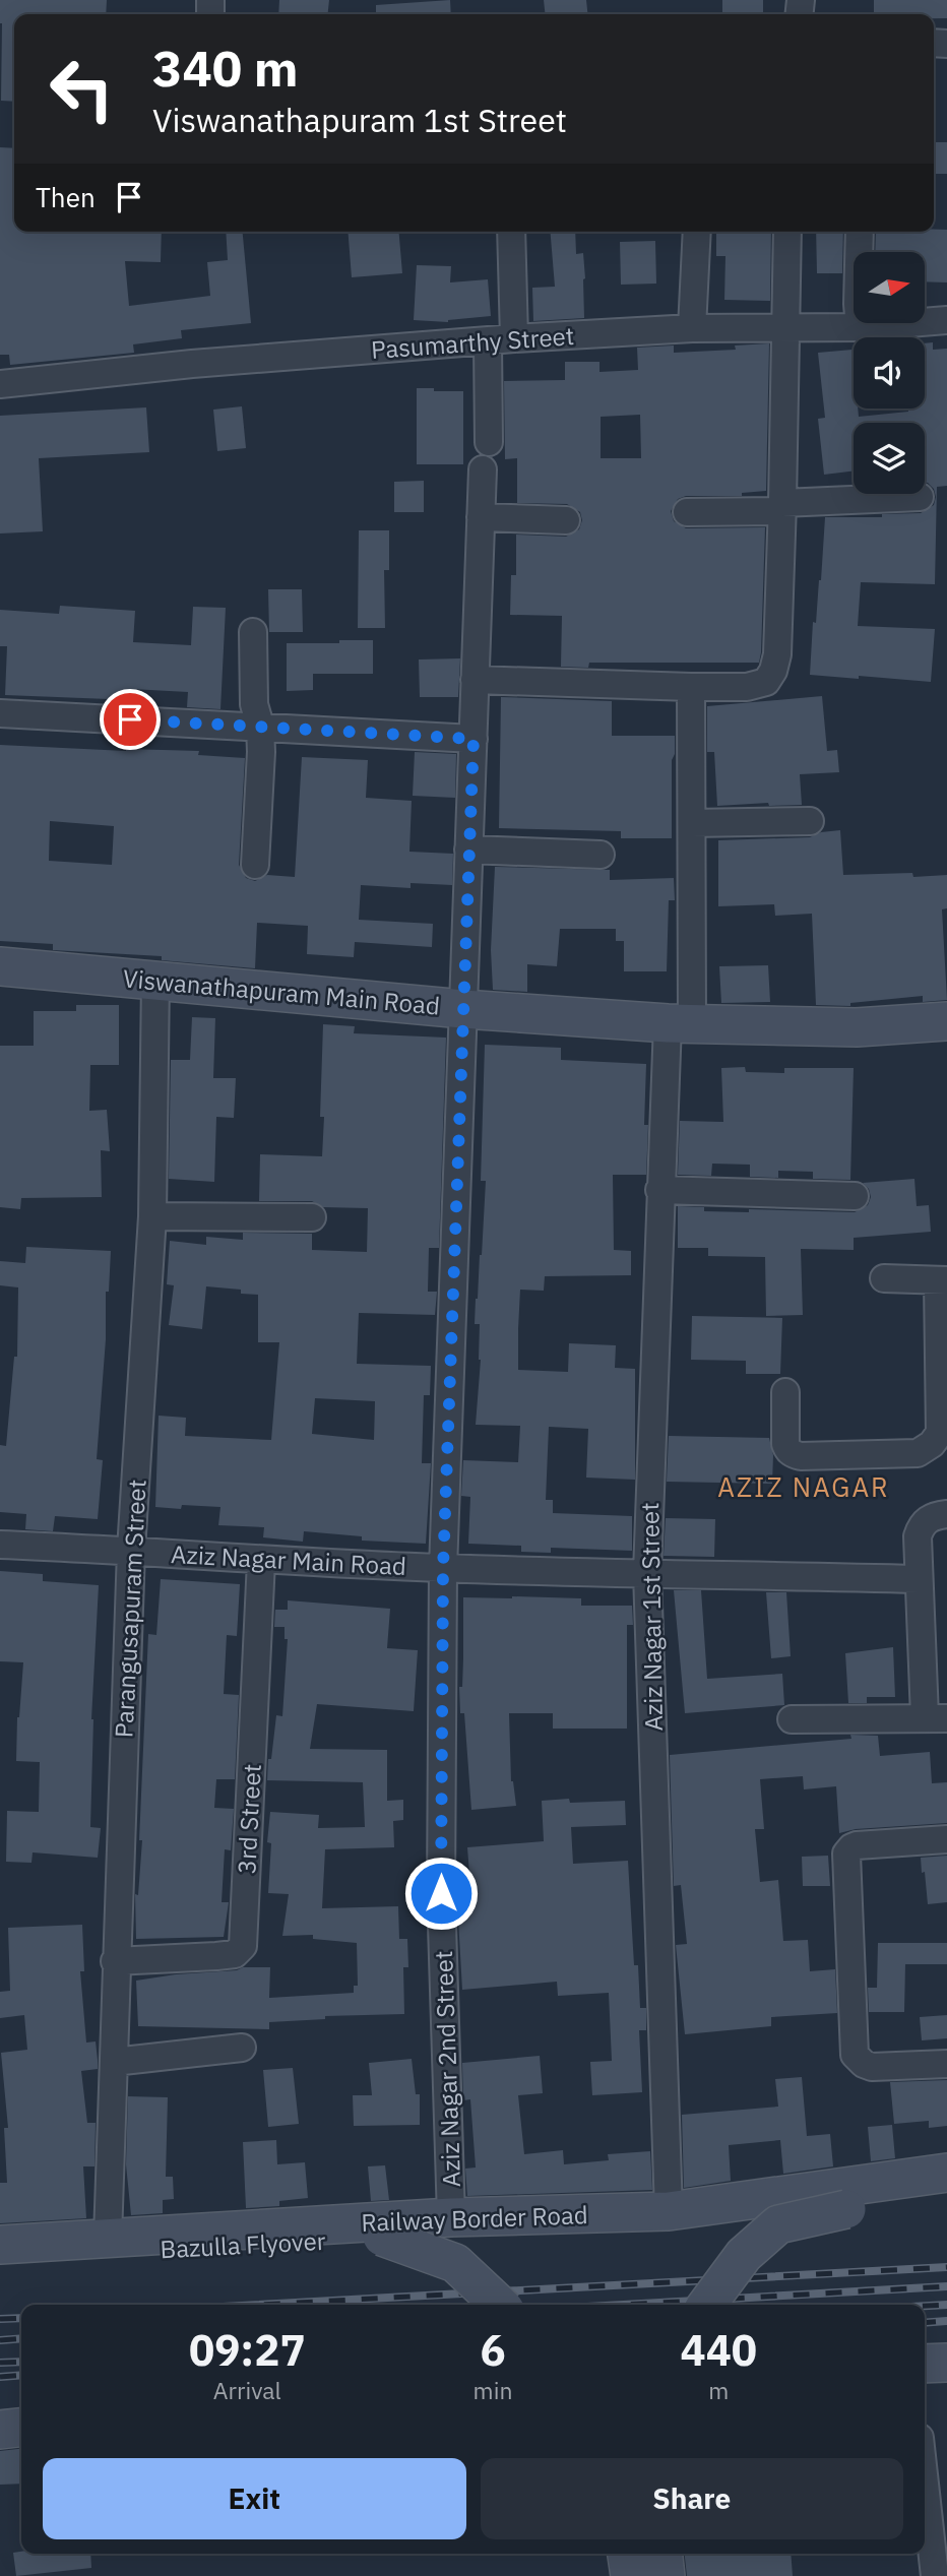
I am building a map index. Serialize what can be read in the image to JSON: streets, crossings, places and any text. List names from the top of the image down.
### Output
{
  "streets": {
    "street": [
      "Pasumarthy Street",
      "Viswanathapuram Main Road",
      "Aziz Nagar Main Road",
      "Parangusapuram Street",
      "Aziz Nagar 1st Street",
      "3rd Street",
      "Aziz Nagar 2nd Street",
      "Railway Border Road",
      "Bazulla Flyover"
    ]
  },
  "crossings": [
    ["Viswanathapuram Main Road", "Parangusapuram Street"],
    ["Viswanathapuram Main Road", "Aziz Nagar 1st Street"],
    ["Viswanathapuram Main Road", "Aziz Nagar 2nd Street"],
    ["Aziz Nagar Main Road", "Parangusapuram Street"],
    ["Aziz Nagar Main Road", "Aziz Nagar 1st Street"],
    ["Aziz Nagar Main Road", "3rd Street"],
    ["Aziz Nagar Main Road", "Aziz Nagar 2nd Street"],
    ["Parangusapuram Street", "3rd Street"],
    ["Parangusapuram Street", "Railway Border Road"],
    ["Aziz Nagar 1st Street", "Railway Border Road"],
    ["Aziz Nagar 2nd Street", "Railway Border Road"]
  ],
  "districts": ["AZIZ NAGAR"],
  "north": "right",
  "page": {
    "turn": ["340 m", "Viswanathapuram 1st Street"],
    "then": "Then",
    "eta": [
      "09:27",
      "Arrival",
      "6",
      "min",
      "440",
      "m"
    ],
    "buttons": ["Exit", "Share"]
  }
}
